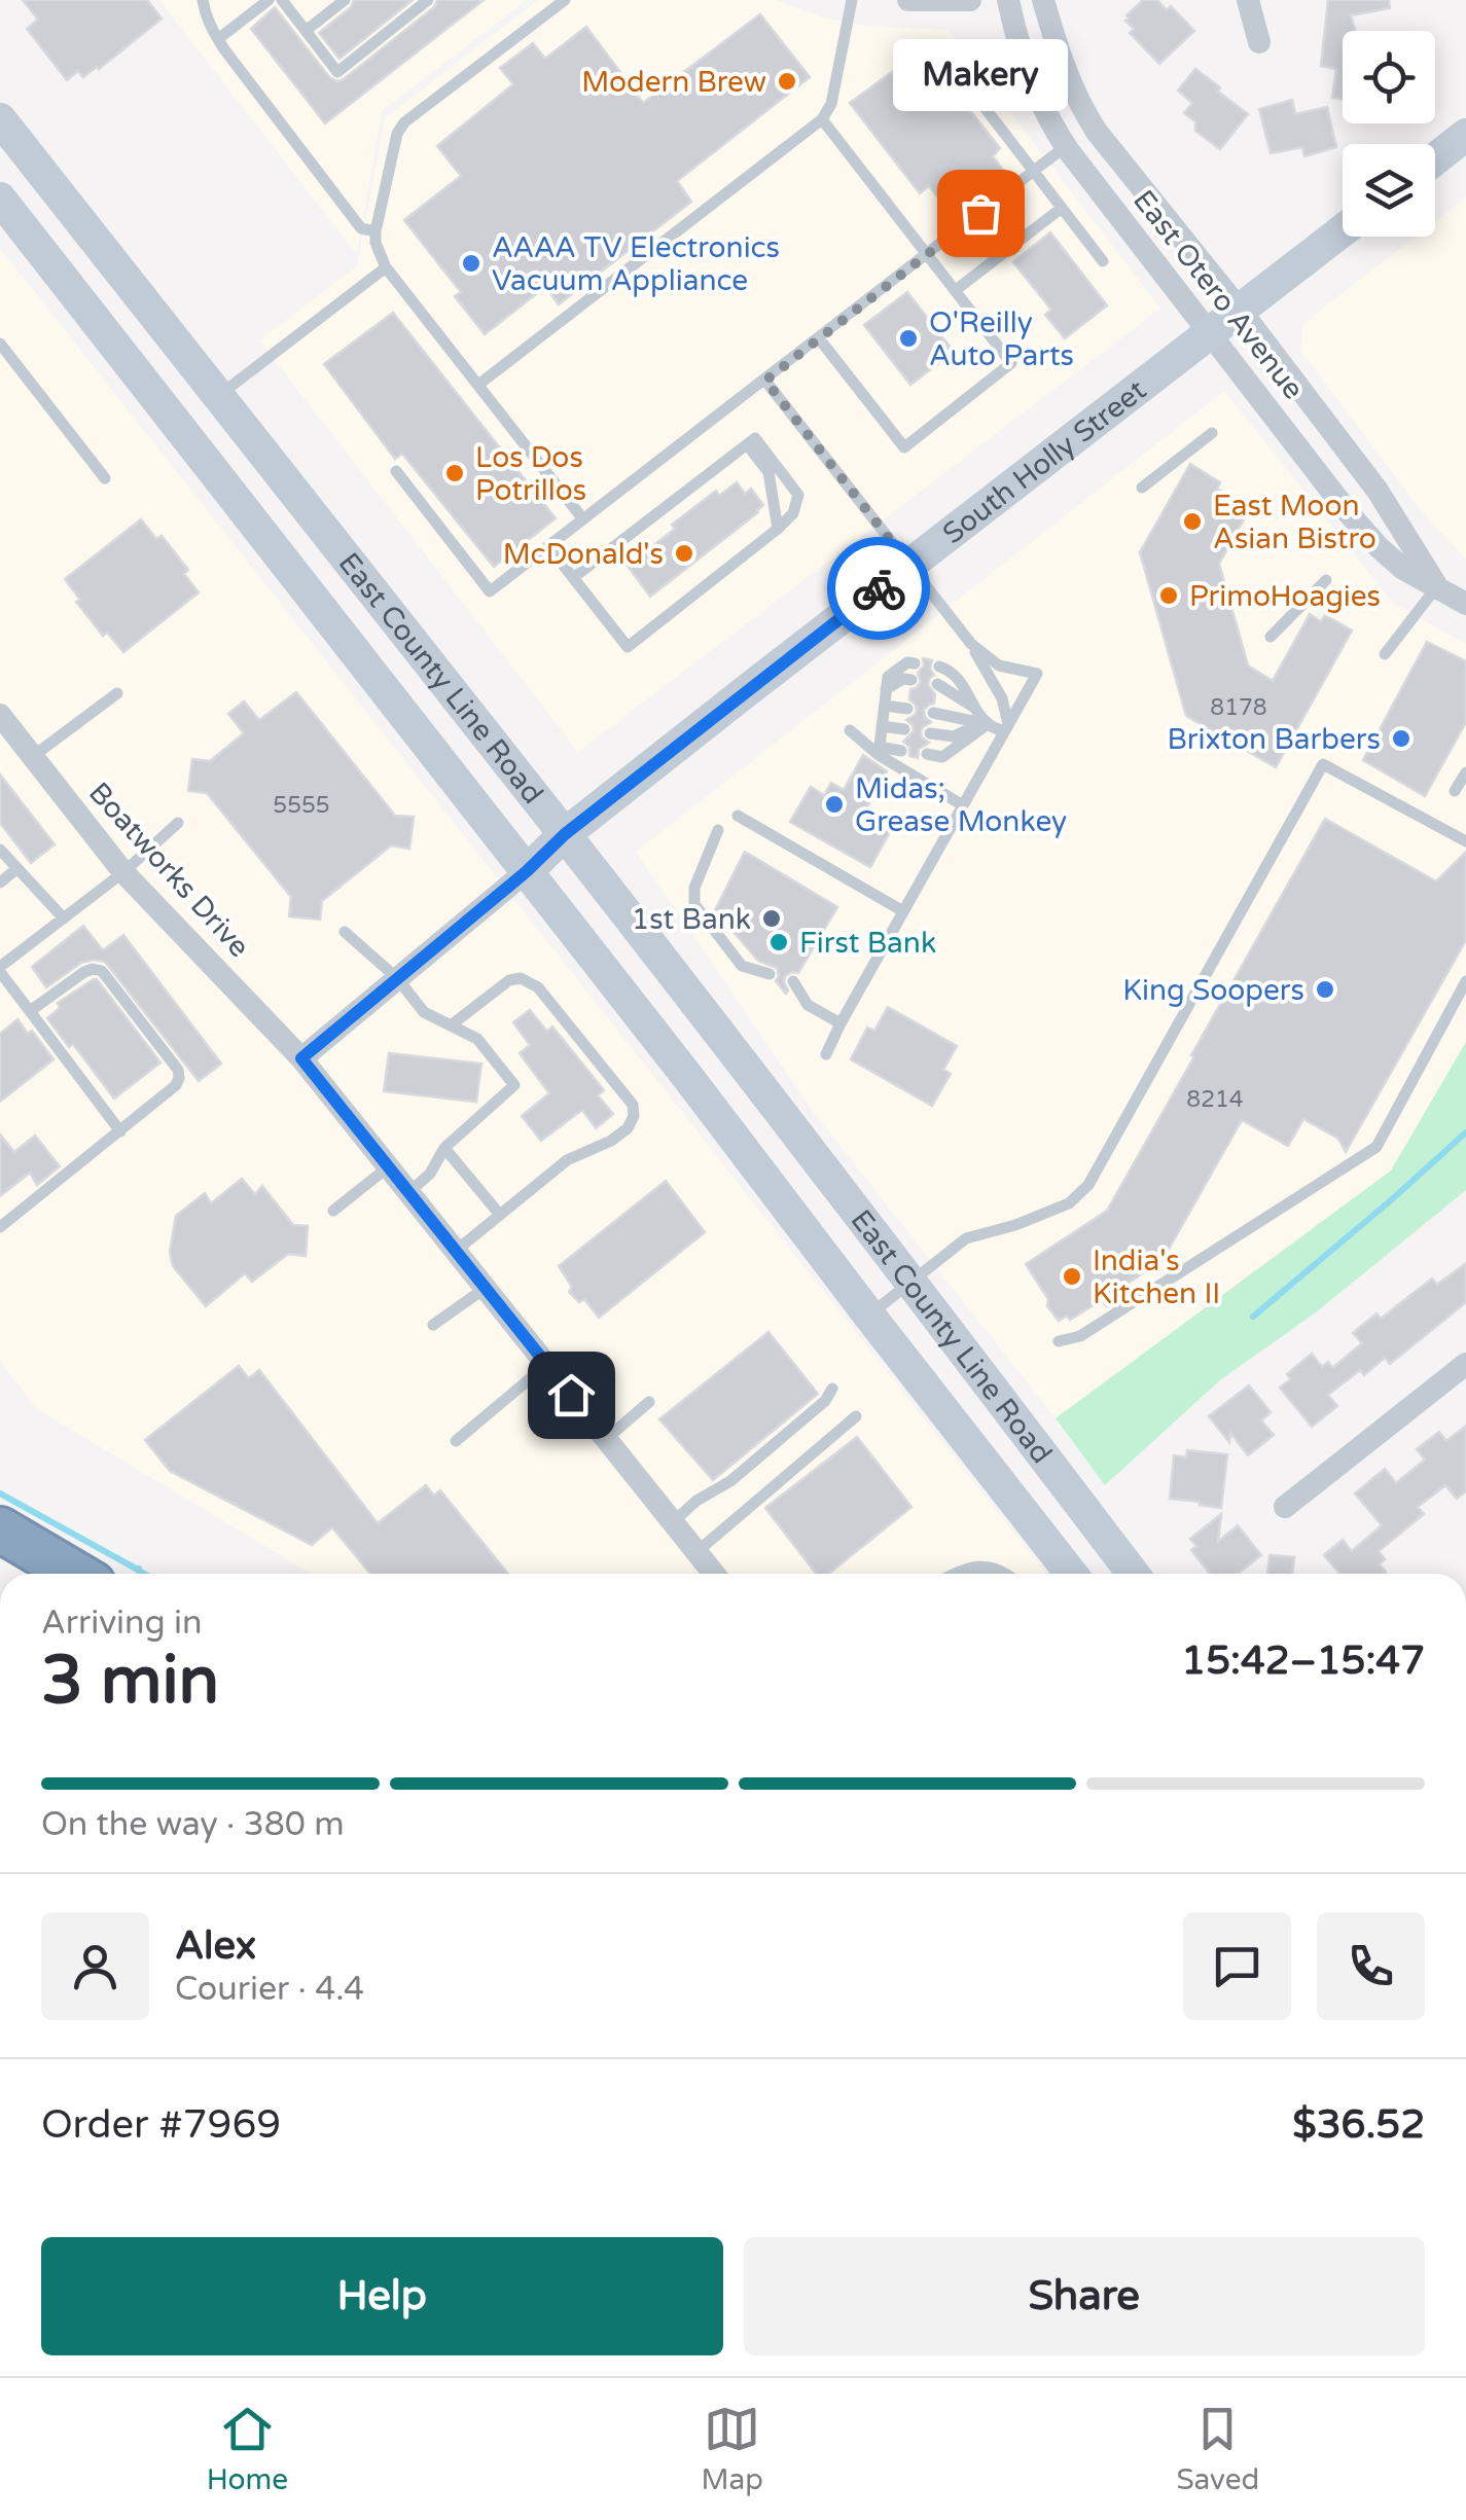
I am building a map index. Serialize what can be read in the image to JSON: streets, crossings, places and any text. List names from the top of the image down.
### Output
{
  "streets": {
    "main road": ["South Holly Street", "East County Line Road"],
    "street": ["East Otero Avenue", "Boatworks Drive"]
  },
  "crossings": [
    ["East Otero Avenue", "South Holly Street"],
    ["South Holly Street", "East County Line Road"],
    ["South Holly Street", "Boatworks Drive"]
  ],
  "places": [
    "Modern Brew",
    "Makery",
    "AAAA TV Electronics Vacuum Appliance",
    "O'Reilly Auto Parts",
    "Los Dos Potrillos",
    "East Moon Asian Bistro",
    "McDonald's",
    "PrimoHoagies",
    "Brixton Barbers",
    "Midas; Grease Monkey",
    "1st Bank",
    "First Bank",
    "King Soopers",
    "India's Kitchen II"
  ],
  "house_numbers": ["8178", "5555", "8214"],
  "page": {
    "bubble": "Makery",
    "heading": ["3 min", "Arriving in", "15:42–15:47"],
    "panel": [
      "Alex",
      "Courier · 4.4",
      "Order #7969",
      "$36.52"
    ],
    "bar": "On the way · 380 m",
    "buttons": ["Help", "Share"],
    "tabs": ["Home", "Map", "Saved"]
  }
}
